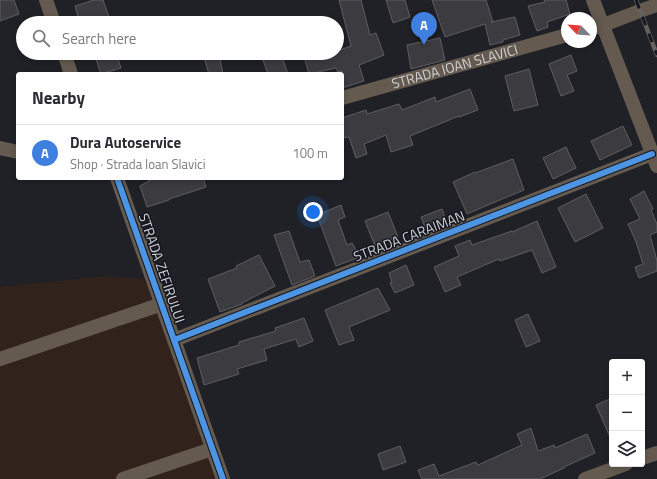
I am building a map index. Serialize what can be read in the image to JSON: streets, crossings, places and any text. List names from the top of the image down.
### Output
{
  "streets": {
    "street": ["STRADA IOAN SLAVICI", "STRADA CARAIMAN", "STRADA ZEFIRULUI"]
  },
  "crossings": [
    ["STRADA CARAIMAN", "STRADA ZEFIRULUI"]
  ],
  "north": "top left",
  "page": {
    "pins": "A",
    "search": "Search here",
    "heading": "Nearby",
    "list": [
      {
        "mark": "A",
        "name": "Dura Autoservice",
        "note": "Shop · Strada Ioan Slavici",
        "value": "100 m"
      }
    ],
    "map_buttons": ["+", "−"]
  }
}
